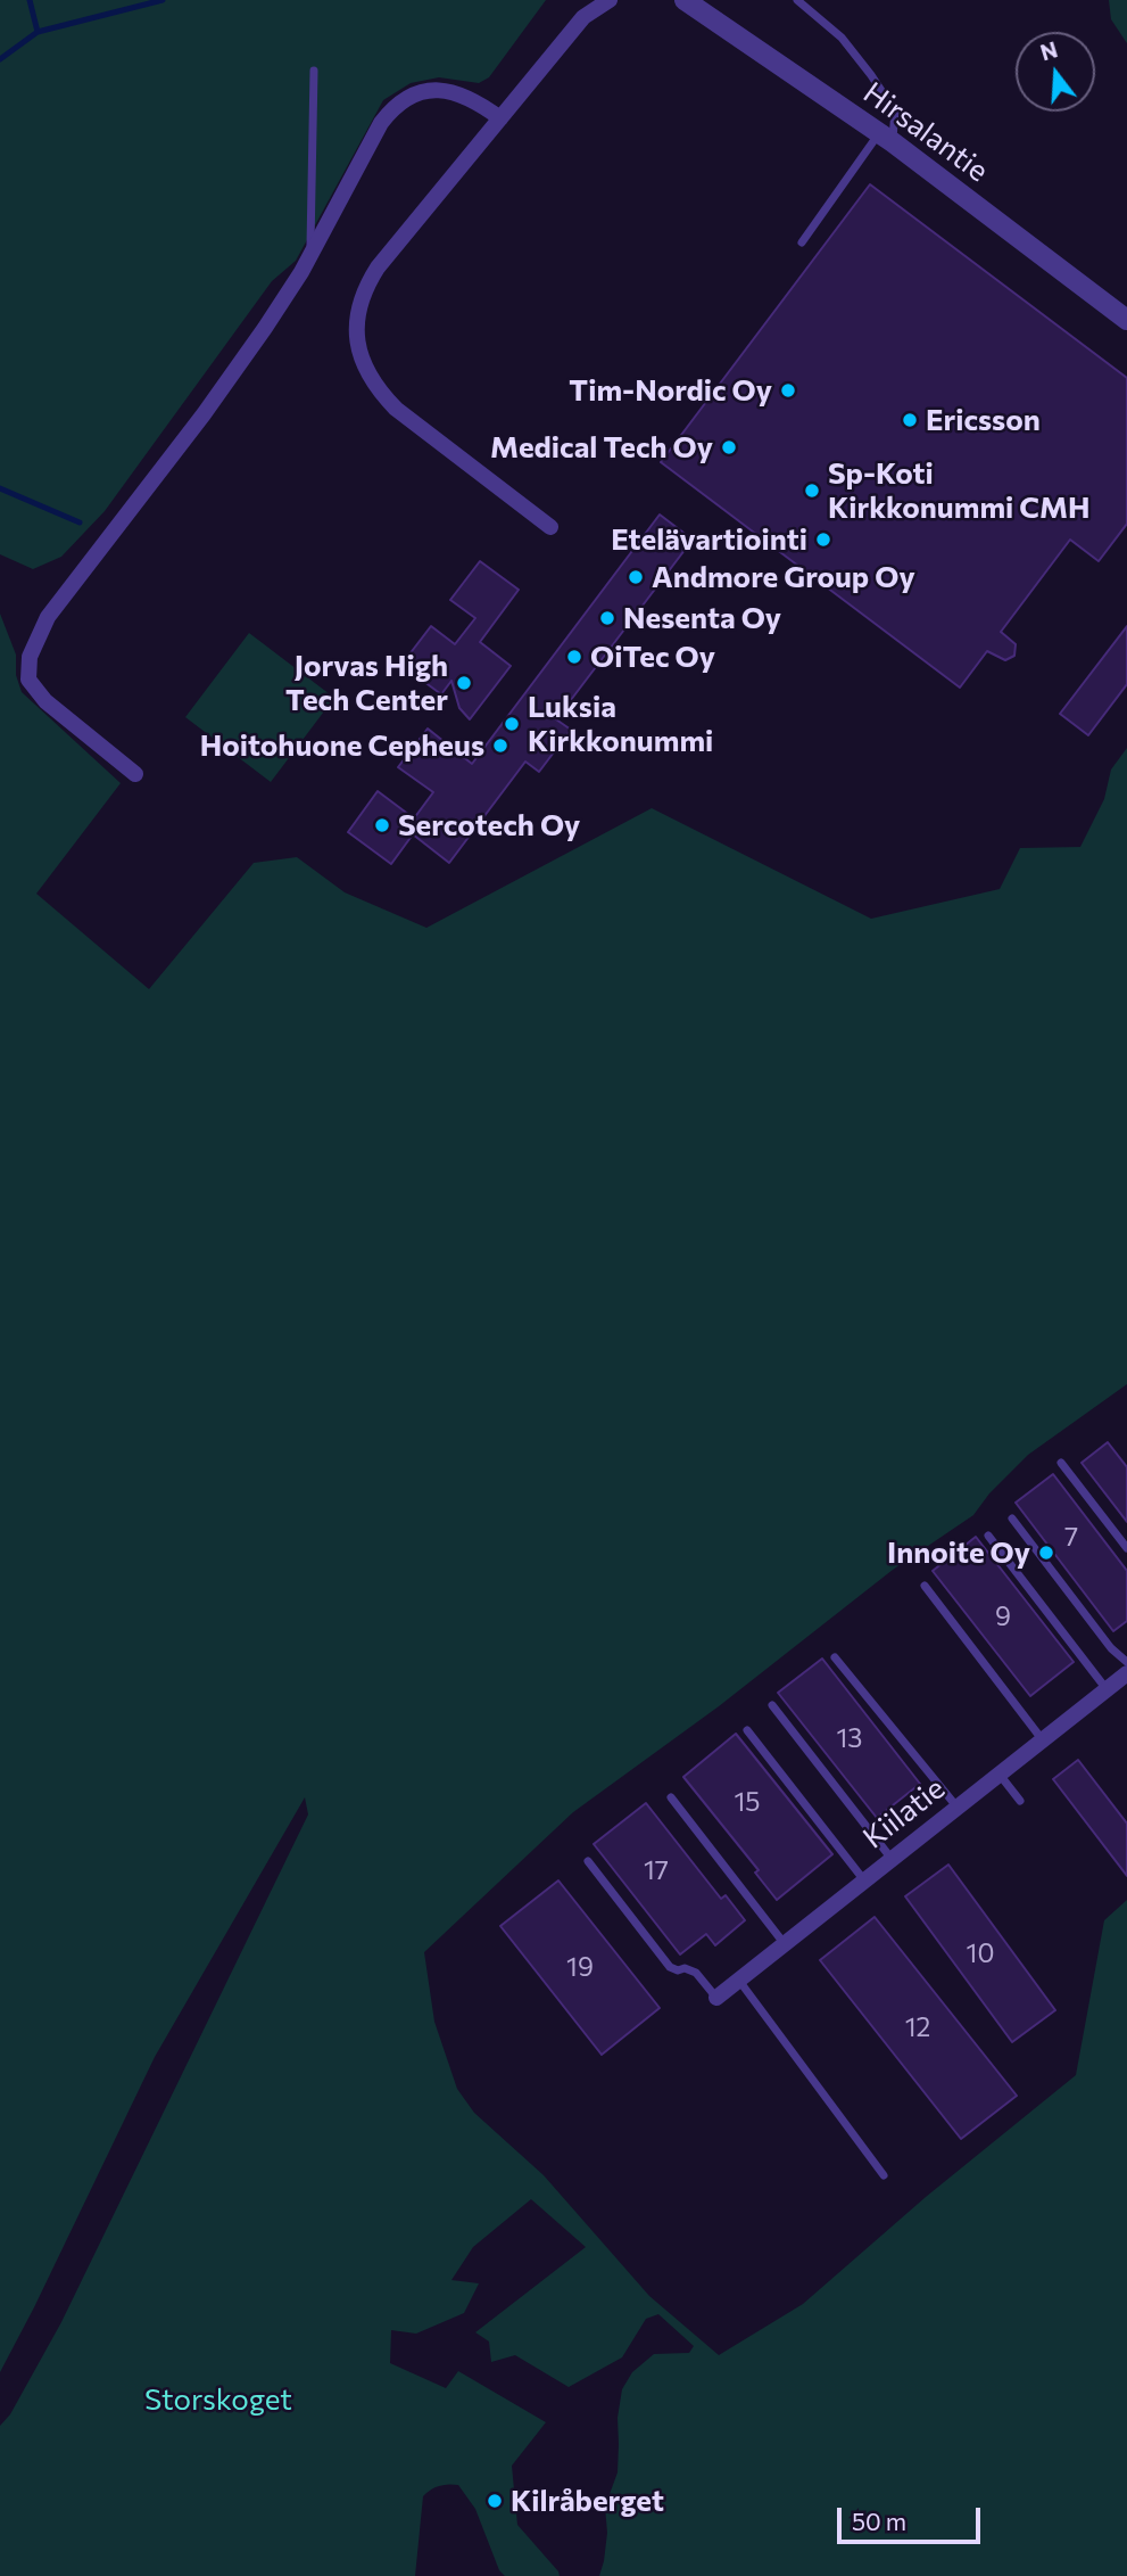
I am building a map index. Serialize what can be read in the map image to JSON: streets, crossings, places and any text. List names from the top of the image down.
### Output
{
  "streets": {
    "street": ["Hirsalantie", "Kiilatie"]
  },
  "parks": ["Storskoget"],
  "places": [
    "Tim-Nordic Oy",
    "Ericsson",
    "Medical Tech Oy",
    "Sp-Koti Kirkkonummi CMH",
    "Etelävartiointi",
    "Andmore Group Oy",
    "Nesenta Oy",
    "OiTec Oy",
    "Jorvas High Tech Center",
    "Luksia Kirkkonummi",
    "Hoitohuone Cepheus",
    "Sercotech Oy",
    "Innoite Oy",
    "Kilråberget"
  ],
  "house_numbers": [
    "7",
    "9",
    "13",
    "15",
    "17",
    "10",
    "19",
    "12"
  ],
  "scale_bar": "50 m",
  "north": "top"
}
